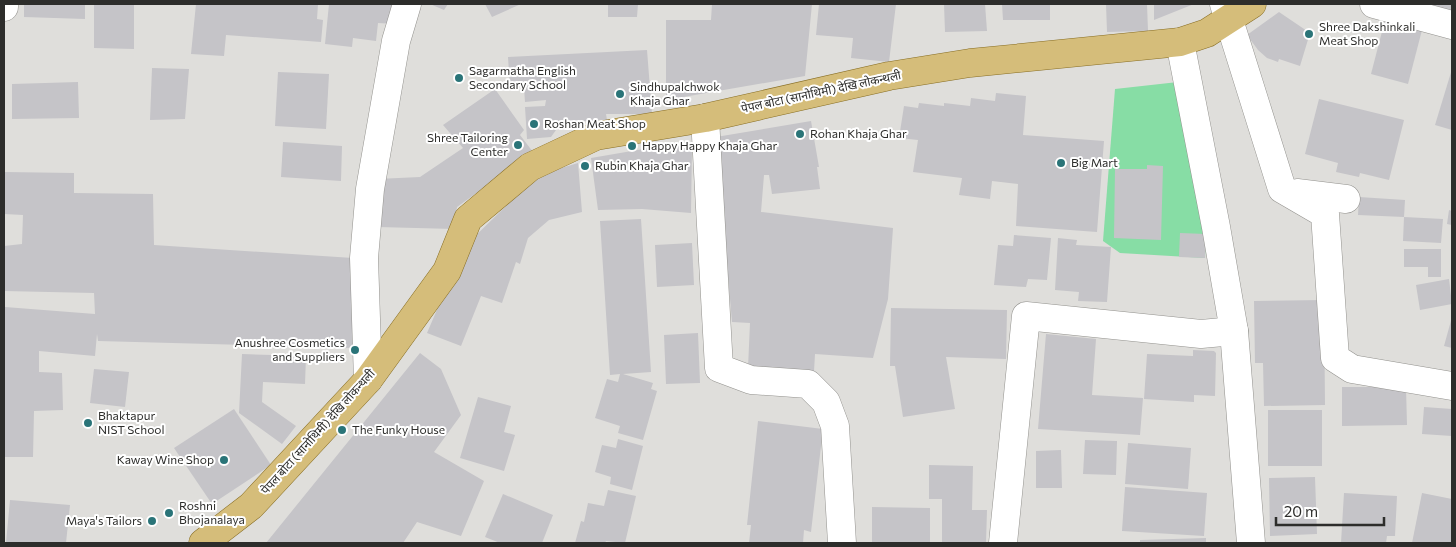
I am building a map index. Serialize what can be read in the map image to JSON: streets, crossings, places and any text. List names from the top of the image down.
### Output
{
  "streets": {
    "main road": ["पेपल बोटा (सानोथिमी) देखि लोकन्थली"]
  },
  "places": [
    "Shree Dakshinkali Meat Shop",
    "Sagarmatha English Secondary School",
    "Sindhupalchwok Khaja Ghar",
    "Roshan Meat Shop",
    "Rohan Khaja Ghar",
    "Shree Tailoring Center",
    "Happy Happy Khaja Ghar",
    "Big Mart",
    "Rubin Khaja Ghar",
    "Anushree Cosmetics and Suppliers",
    "Bhaktapur NIST School",
    "The Funky House",
    "Kaway Wine Shop",
    "Roshni Bhojanalaya",
    "Maya's Tailors"
  ],
  "scale_bar": "20 m"
}
